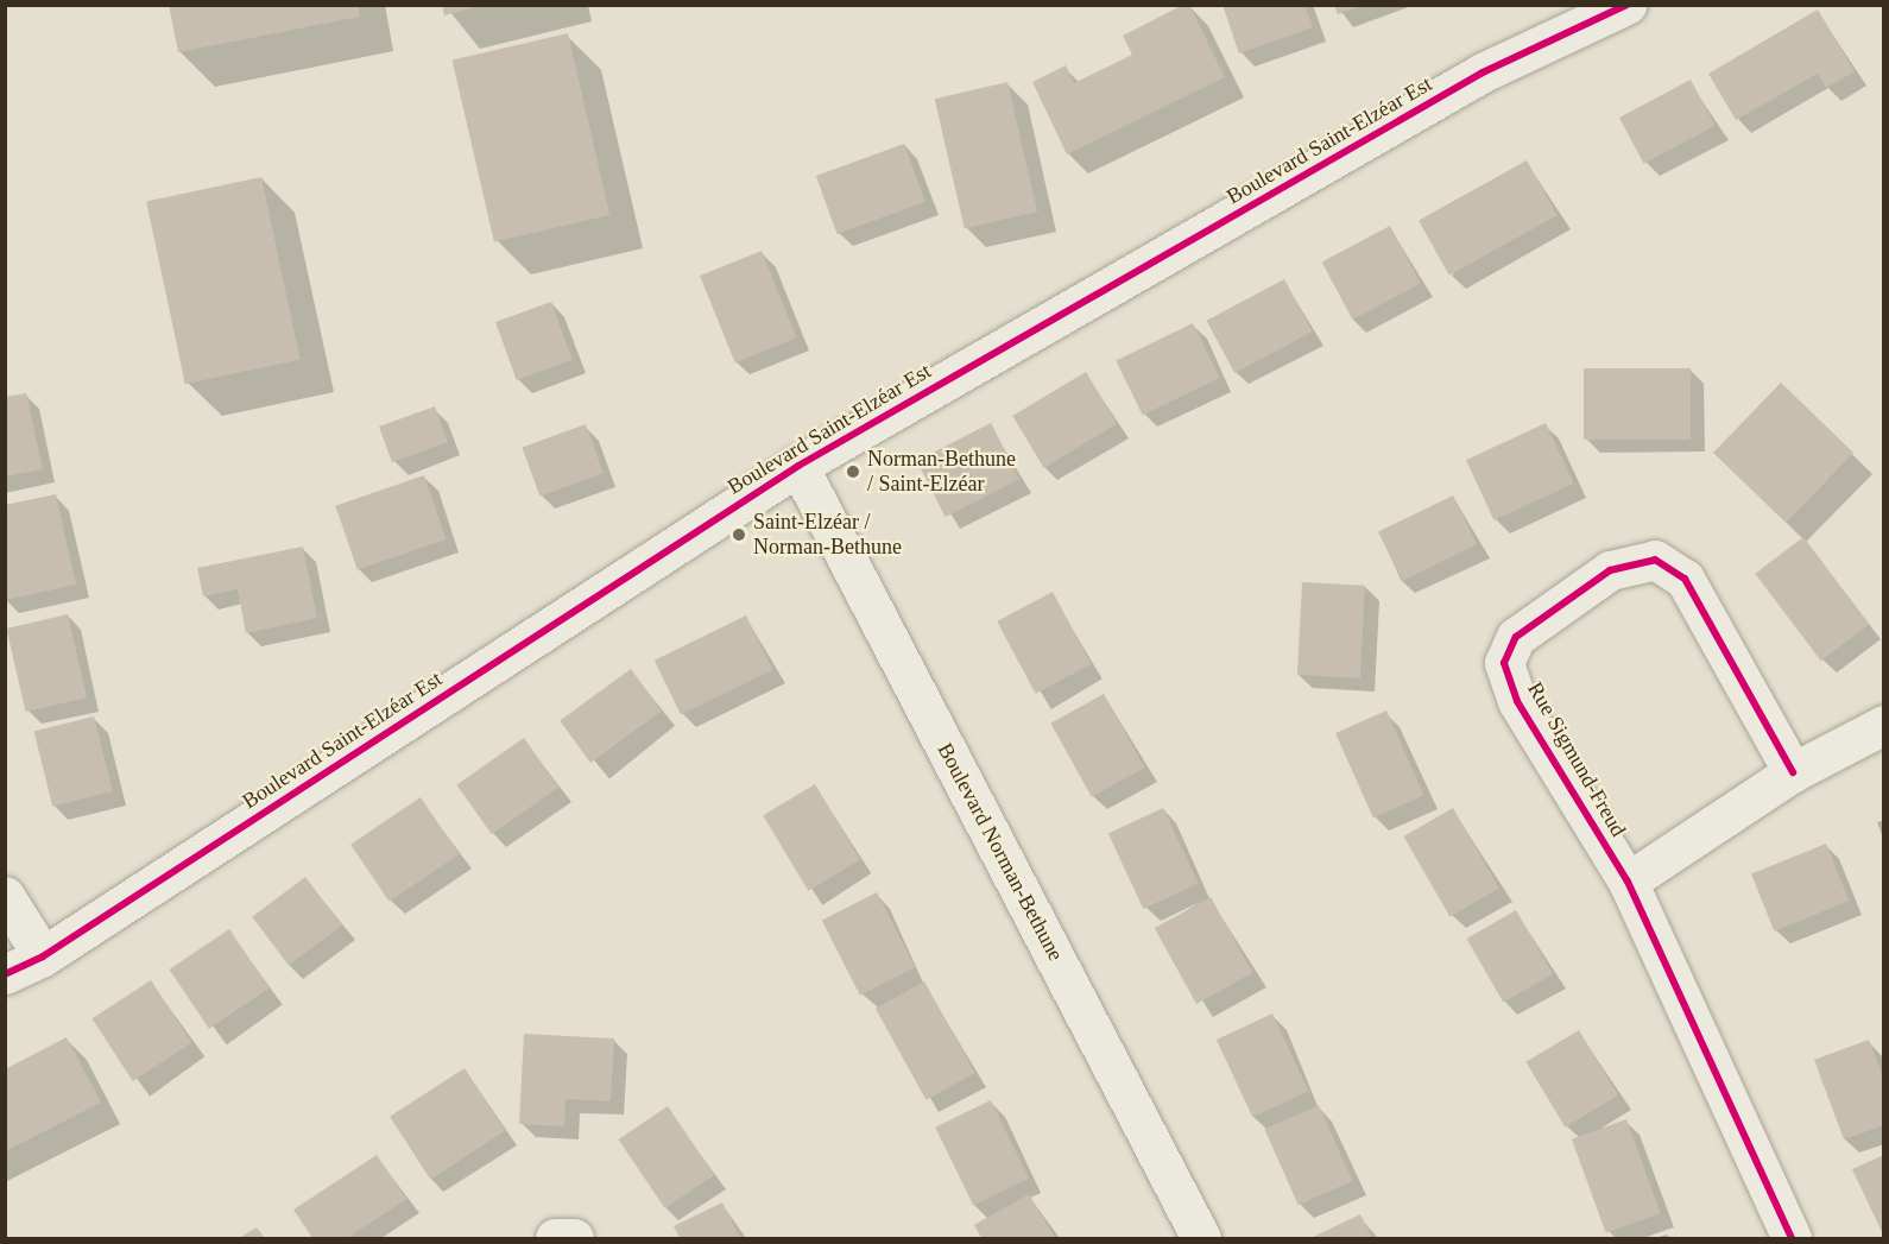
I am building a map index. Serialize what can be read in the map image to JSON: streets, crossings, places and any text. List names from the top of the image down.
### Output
{
  "streets": {
    "street": ["Boulevard Saint-Elzéar Est", "Rue Sigmund-Freud", "Boulevard Norman-Bethune"]
  },
  "crossings": [
    ["Boulevard Saint-Elzéar Est", "Boulevard Norman-Bethune"]
  ],
  "places": ["Norman-Bethune / Saint-Elzéar", "Saint-Elzéar / Norman-Bethune"]
}
